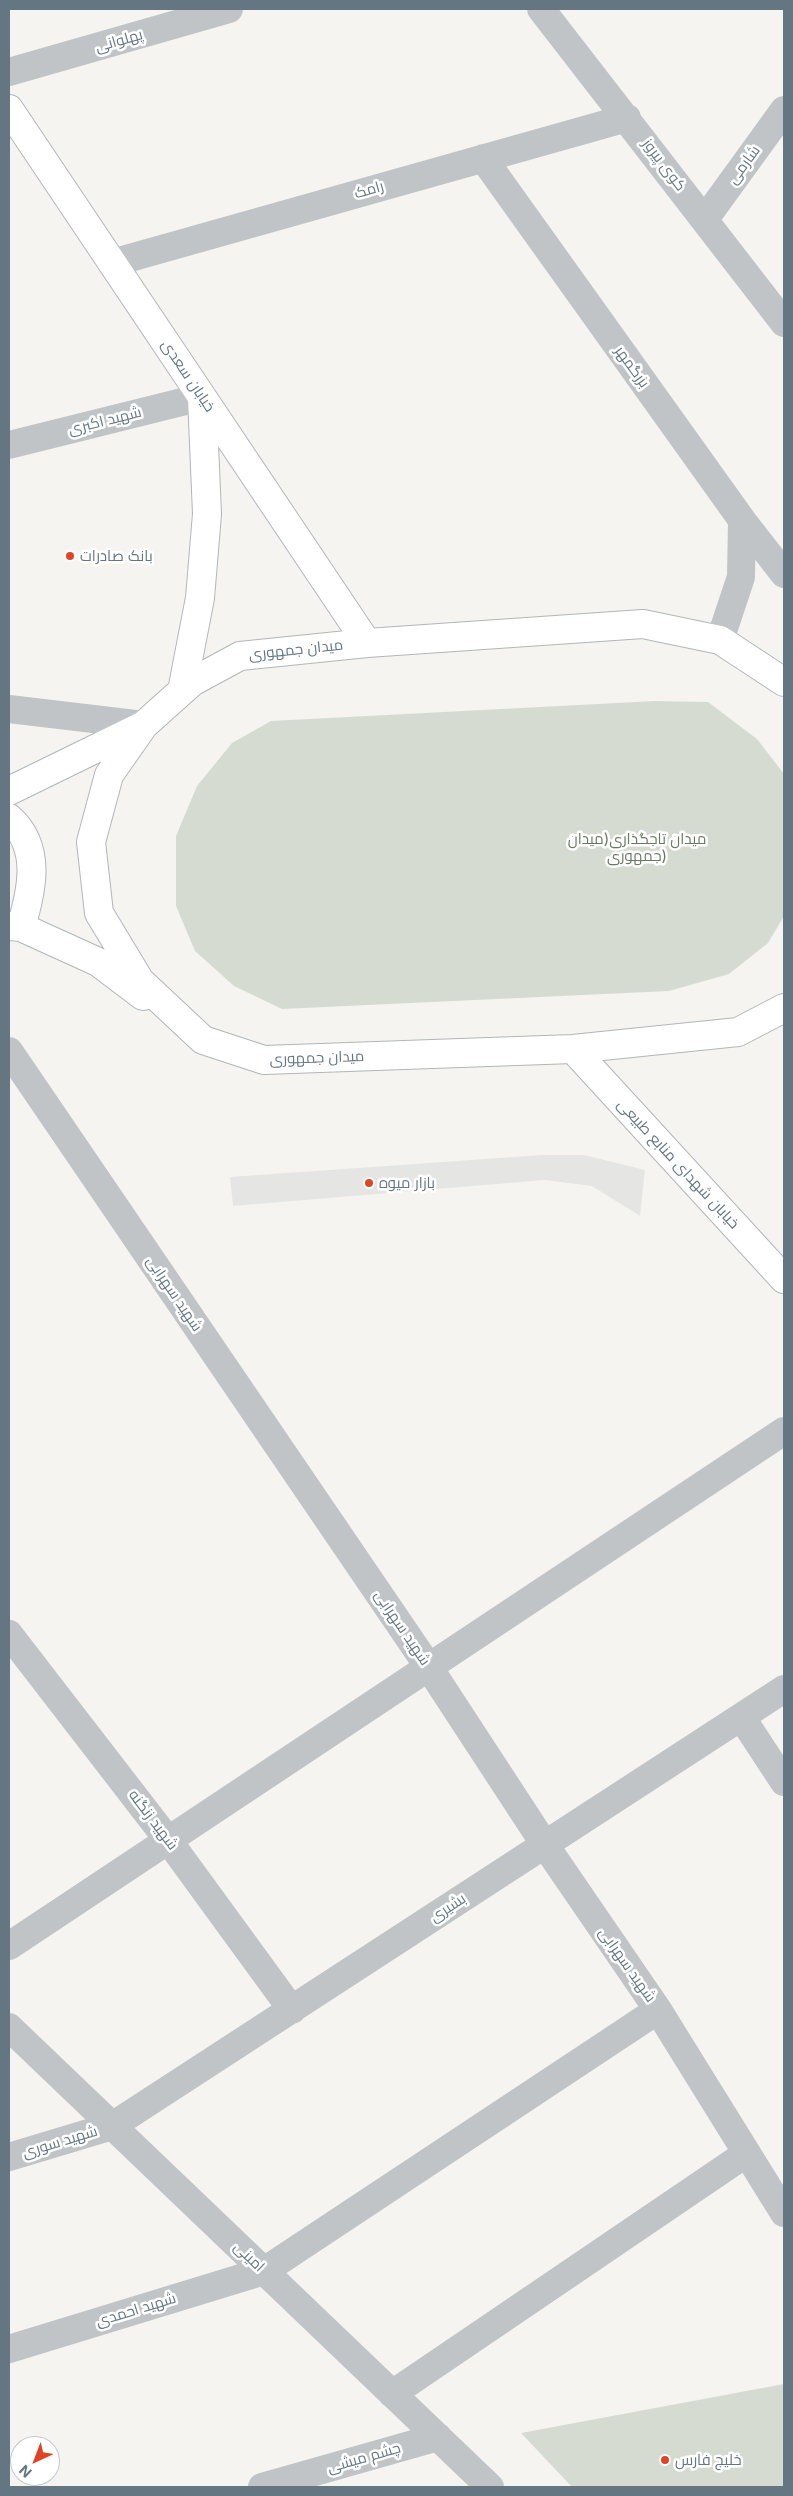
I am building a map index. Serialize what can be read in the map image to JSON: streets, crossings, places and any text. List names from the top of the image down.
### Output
{
  "streets": {
    "main road": ["خیابان سعدی", "میدان جمهوری", "خیابان شهدای منابع طبیعی"],
    "street": [
      "پهلوانی",
      "کوی پیروز",
      "شارمی",
      "رامک",
      "بزرگمهر",
      "شهید اکبری",
      "شهید سهرابی",
      "شهید زنگنه",
      "بشیری",
      "شهید سوری",
      "امینی",
      "شهید احمدی",
      "چشم میشی"
    ]
  },
  "crossings": [
    ["کوی پیروز", "شارمی"],
    ["کوی پیروز", "رامک"],
    ["رامک", "بزرگمهر"],
    ["رامک", "خیابان سعدی"],
    ["خیابان سعدی", "شهید اکبری"],
    ["خیابان سعدی", "میدان جمهوری"],
    ["میدان جمهوری", "خیابان شهدای منابع طبیعی"],
    ["شهید سهرابی", "بشیری"],
    ["شهید سهرابی", "شهید احمدی"],
    ["شهید زنگنه", "بشیری"],
    ["بشیری", "شهید سوری"],
    ["بشیری", "امینی"],
    ["شهید سوری", "امینی"],
    ["امینی", "شهید احمدی"],
    ["امینی", "چشم میشی"]
  ],
  "parks": ["میدان تاجگذاری(میدان جمهوری)"],
  "places": ["بانک صادرات", "بازار میوه", "خلیج فارس"],
  "north": "bottom left"
}
